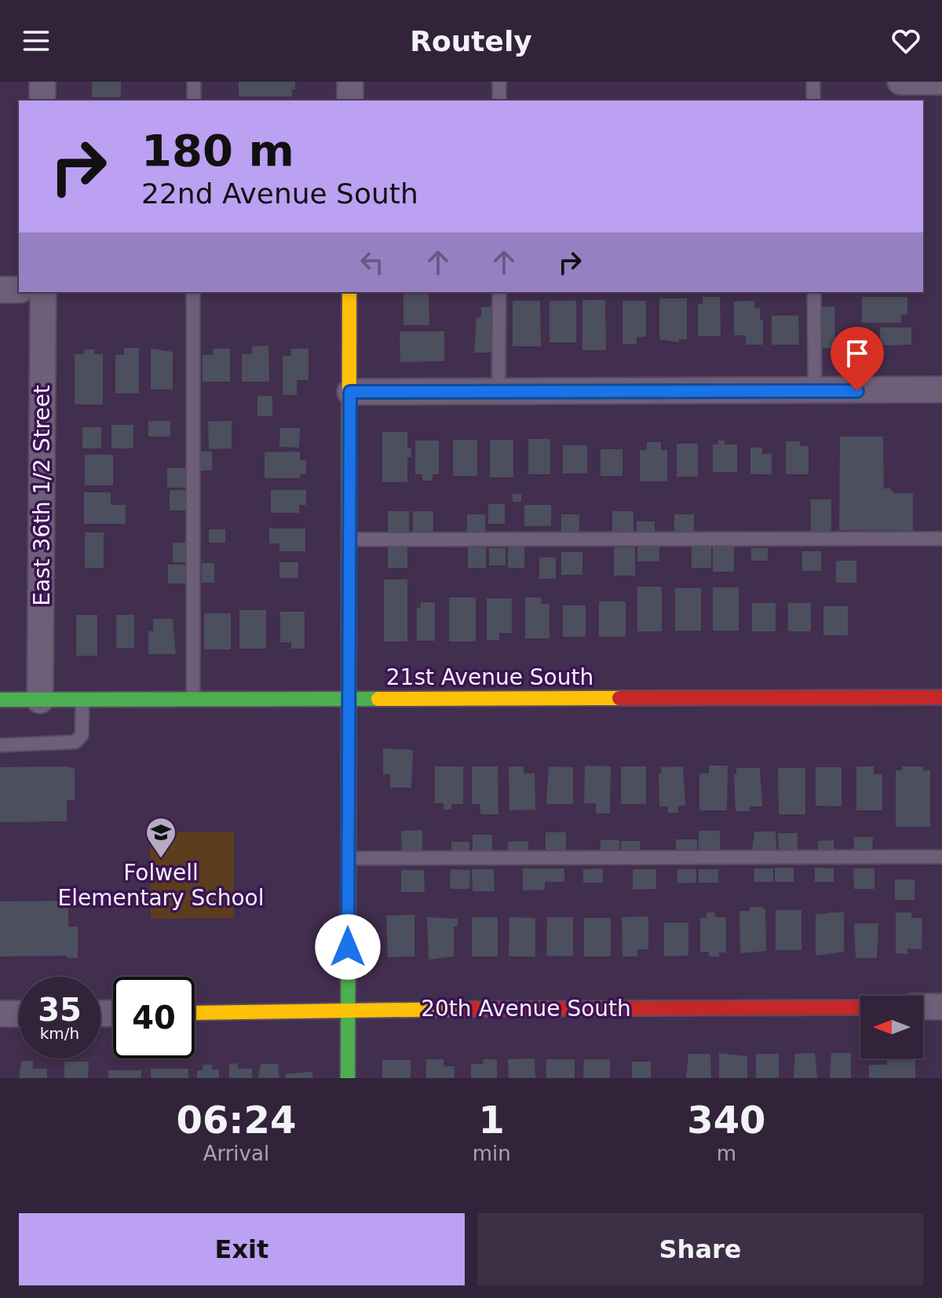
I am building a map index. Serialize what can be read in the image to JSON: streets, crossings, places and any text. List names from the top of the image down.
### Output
{
  "streets": {
    "street": ["East 36th 1/2 Street", "21st Avenue South", "20th Avenue South"]
  },
  "crossings": [
    ["East 36th 1/2 Street", "21st Avenue South"]
  ],
  "places": {
    "school or university": ["Folwell Elementary School"]
  },
  "north": "left",
  "page": {
    "header": "Routely",
    "turn": ["180 m", "22nd Avenue South"],
    "speed": "35 km/h",
    "limit": "40",
    "eta": [
      "06:24",
      "Arrival",
      "1",
      "min",
      "340",
      "m"
    ],
    "buttons": ["Exit", "Share"]
  }
}
